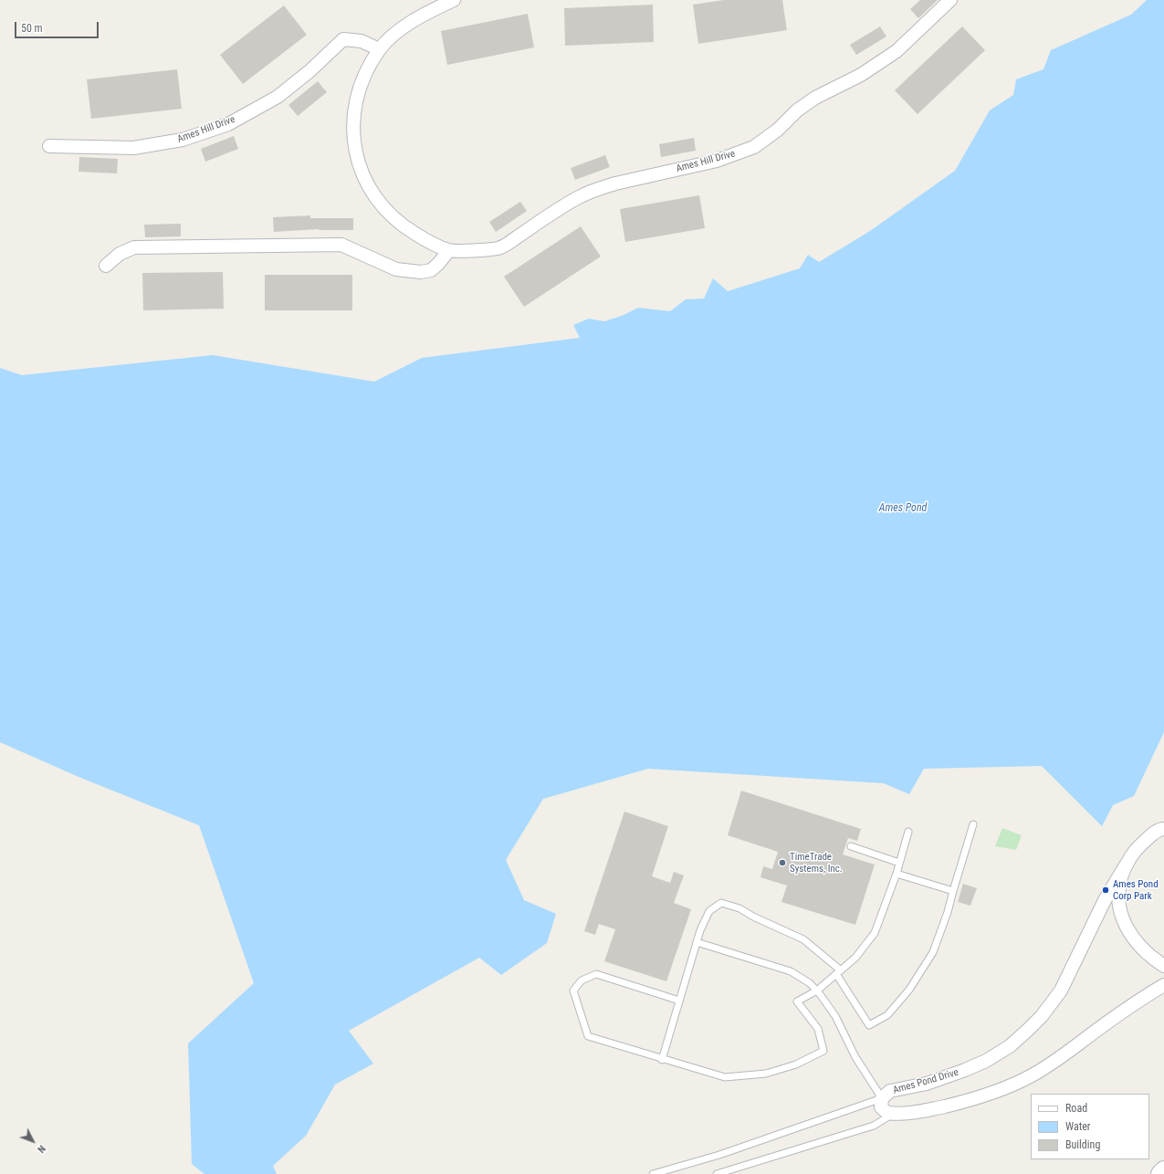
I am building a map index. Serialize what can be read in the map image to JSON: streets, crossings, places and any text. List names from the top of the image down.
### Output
{
  "streets": {
    "street": ["Ames Hill Drive", "Ames Pond Drive"]
  },
  "water": ["Ames Pond"],
  "places": ["TimeTrade Systems, Inc.", "Ames Pond Corp Park"],
  "legend": ["Road", "Water", "Building"],
  "scale_bar": "50 m",
  "north": "bottom right"
}
